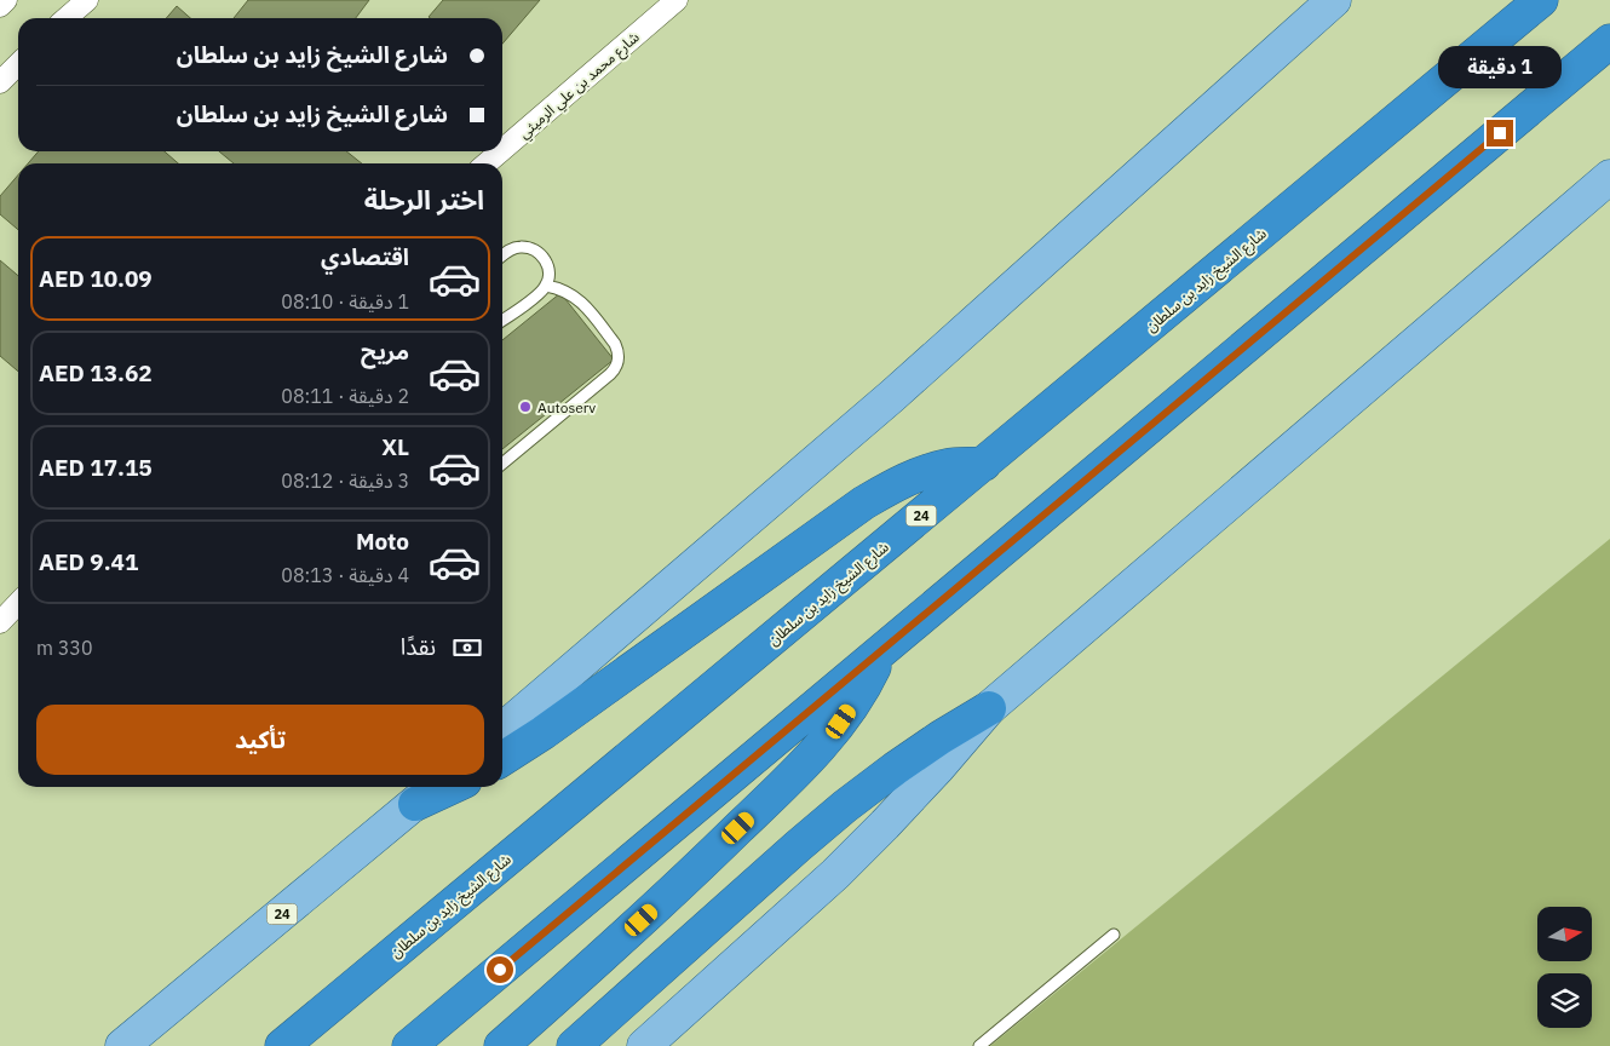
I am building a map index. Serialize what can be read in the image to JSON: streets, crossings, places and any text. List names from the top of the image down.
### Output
{
  "streets": {
    "highway": ["شارع الشيخ زايد بن سلطان", "24"],
    "street": ["شارع محمد بن علي الرميثي"]
  },
  "places": ["Autoserv"],
  "north": "right",
  "page": {
    "banner": ["شارع الشيخ زايد بن سلطان", "شارع الشيخ زايد بن سلطان"],
    "bubble": "1 دقيقة",
    "heading": "اختر الرحلة",
    "list": [
      {
        "name": "اقتصادي",
        "note": "1 دقيقة · 08:10",
        "value": "AED 10.09"
      },
      {
        "name": "مريح",
        "note": "2 دقيقة · 08:11",
        "value": "AED 13.62"
      },
      {
        "name": "XL",
        "note": "3 دقيقة · 08:12",
        "value": "AED 17.15"
      },
      {
        "name": "Moto",
        "note": "4 دقيقة · 08:13",
        "value": "AED 9.41"
      }
    ],
    "pay": ["نقدًا", "330 m"],
    "buttons": "تأكيد"
  }
}
